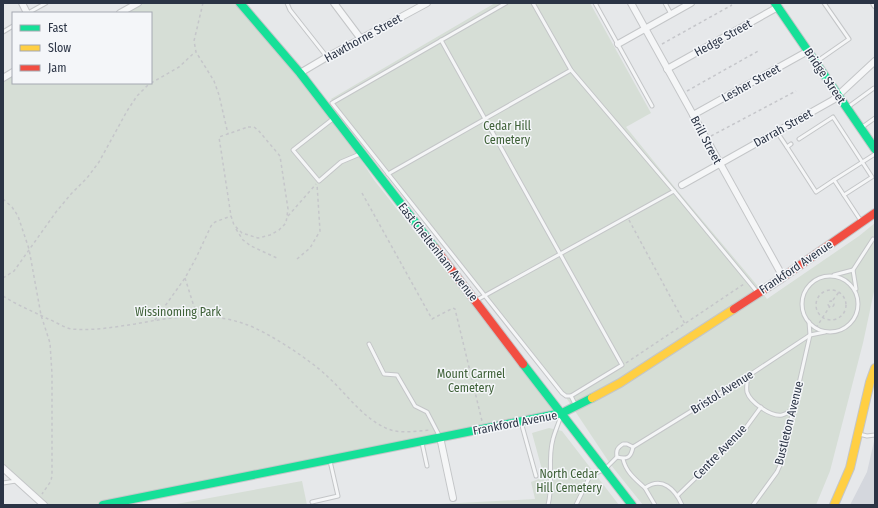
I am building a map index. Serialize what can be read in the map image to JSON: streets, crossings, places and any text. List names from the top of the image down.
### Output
{
  "streets": {
    "main road": ["Bridge Street", "East Cheltenham Avenue", "Frankford Avenue"],
    "street": [
      "Hawthorne Street",
      "Hedge Street",
      "Lesher Street",
      "Darrah Street",
      "Brill Street"
    ],
    "lane": ["Bristol Avenue", "Bustleton Avenue", "Centre Avenue"]
  },
  "crossings": [
    ["Hawthorne Street", "East Cheltenham Avenue"],
    ["Hedge Street", "Bridge Street"],
    ["Hedge Street", "Brill Street"],
    ["Bridge Street", "Lesher Street"],
    ["Bridge Street", "Darrah Street"],
    ["Lesher Street", "Brill Street"],
    ["Darrah Street", "Brill Street"],
    ["Brill Street", "Frankford Avenue"],
    ["East Cheltenham Avenue", "Frankford Avenue"],
    ["Bristol Avenue", "Bustleton Avenue"]
  ],
  "parks": [
    "Cedar Hill Cemetery",
    "Wissinoming Park",
    "Mount Carmel Cemetery",
    "North Cedar Hill Cemetery"
  ],
  "legend": ["Fast", "Slow", "Jam"]
}
